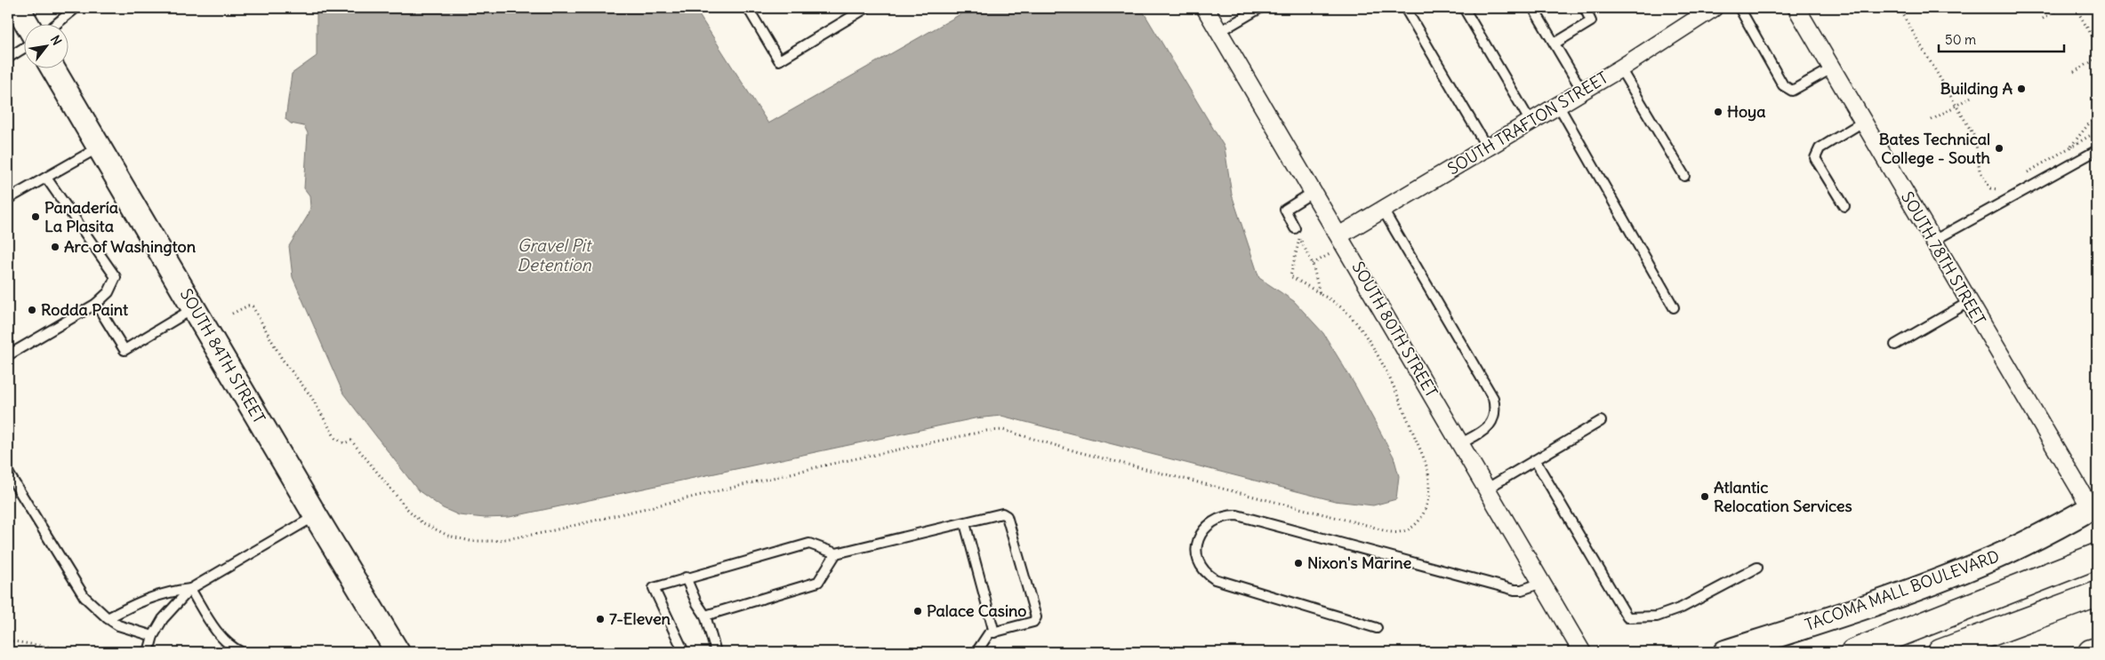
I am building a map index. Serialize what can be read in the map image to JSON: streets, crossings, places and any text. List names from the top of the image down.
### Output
{
  "streets": {
    "main road": ["SOUTH 84TH STREET", "TACOMA MALL BOULEVARD"],
    "street": ["SOUTH TRAFTON STREET", "SOUTH 78TH STREET", "SOUTH 80TH STREET"]
  },
  "crossings": [
    ["SOUTH TRAFTON STREET", "SOUTH 80TH STREET"],
    ["SOUTH 78TH STREET", "TACOMA MALL BOULEVARD"]
  ],
  "water": ["Gravel Pit Detention"],
  "places": [
    "Building A",
    "Hoya",
    "Bates Technical College - South",
    "Panadería La Plasita",
    "Arc of Washington",
    "Rodda Paint",
    "Atlantic Relocation Services",
    "Nixon's Marine",
    "Palace Casino",
    "7-Eleven"
  ],
  "scale_bar": "50 m",
  "north": "top right"
}
